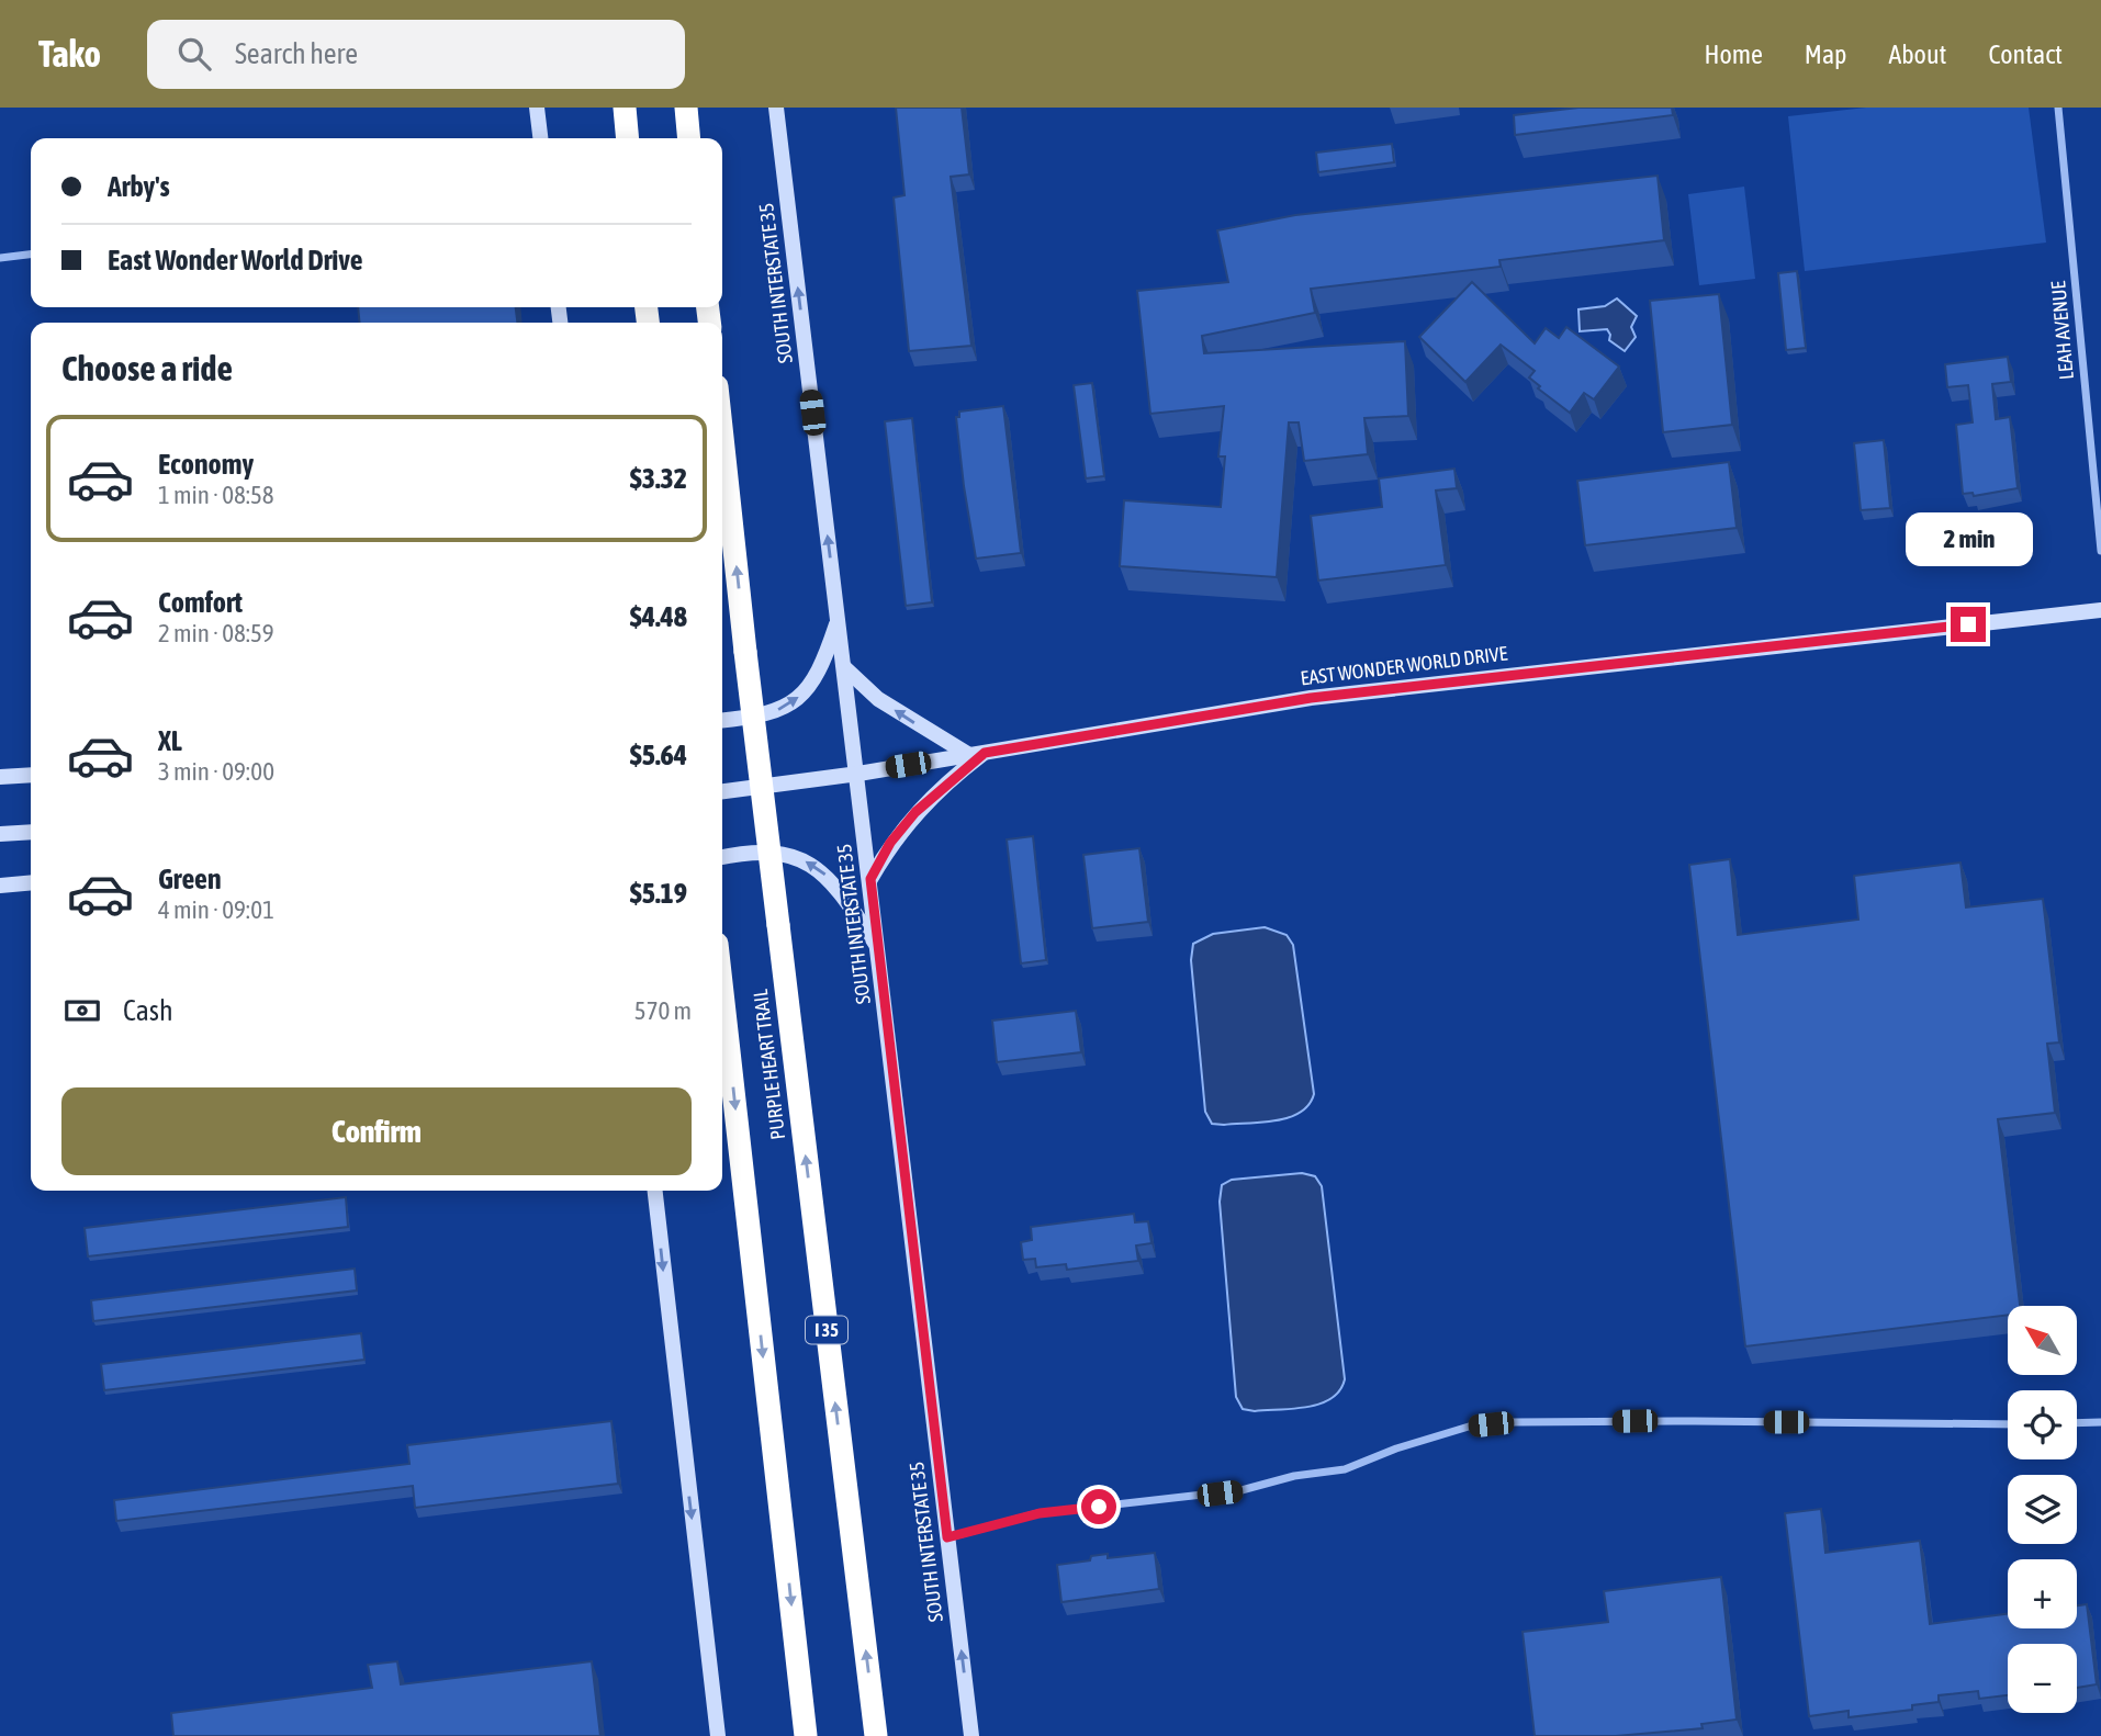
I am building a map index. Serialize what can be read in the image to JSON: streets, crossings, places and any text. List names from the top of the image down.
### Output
{
  "streets": {
    "highway": ["PURPLE HEART TRAIL", "I 35"],
    "main road": ["SOUTH INTERSTATE 35", "EAST WONDER WORLD DRIVE"],
    "street": ["LEAH AVENUE"]
  },
  "crossings": [
    ["SOUTH INTERSTATE 35", "EAST WONDER WORLD DRIVE"]
  ],
  "one_way": ["SOUTH INTERSTATE 35"],
  "north": "top left",
  "page": {
    "header": "Tako",
    "search": "Search here",
    "nav": [
      "Home",
      "Map",
      "About",
      "Contact"
    ],
    "banner": ["Arby's", "East Wonder World Drive"],
    "heading": "Choose a ride",
    "list": [
      {
        "name": "Economy",
        "note": "1 min · 08:58",
        "value": "$3.32"
      },
      {
        "name": "Comfort",
        "note": "2 min · 08:59",
        "value": "$4.48"
      },
      {
        "name": "XL",
        "note": "3 min · 09:00",
        "value": "$5.64"
      },
      {
        "name": "Green",
        "note": "4 min · 09:01",
        "value": "$5.19"
      }
    ],
    "bubble": "2 min",
    "pay": ["Cash", "570 m"],
    "buttons": "Confirm",
    "map_buttons": ["+", "−"]
  }
}
